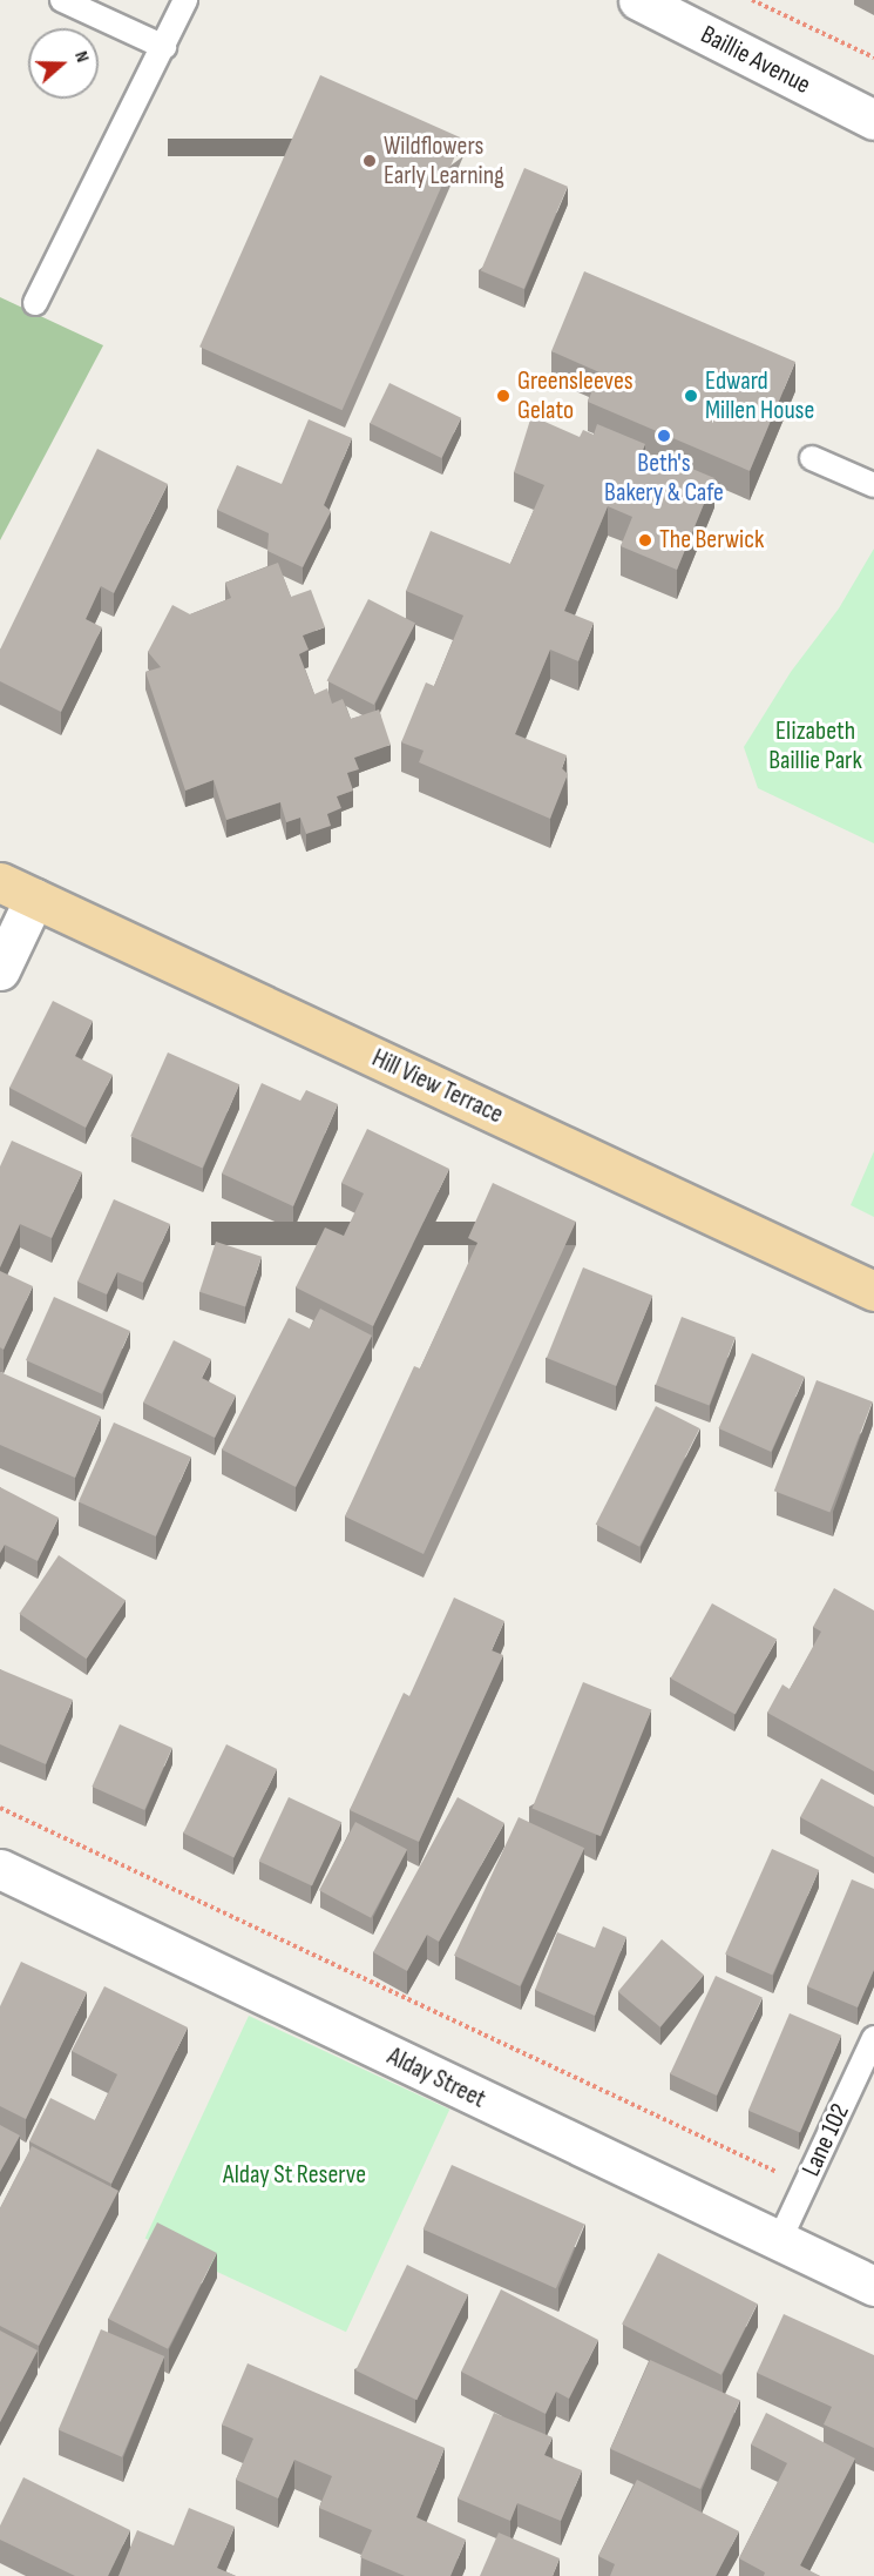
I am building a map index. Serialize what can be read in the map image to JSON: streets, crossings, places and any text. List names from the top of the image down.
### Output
{
  "streets": {
    "main road": ["Hill View Terrace"],
    "street": ["Baillie Avenue", "Alday Street"],
    "lane": ["Lane 102"]
  },
  "crossings": [
    ["Alday Street", "Lane 102"]
  ],
  "parks": ["Elizabeth Baillie Park", "Alday St Reserve"],
  "places": [
    "Wildflowers Early Learning",
    "Greensleeves Gelato",
    "Edward Millen House",
    "Beth's Bakery & Cafe",
    "The Berwick"
  ],
  "north": "right"
}
